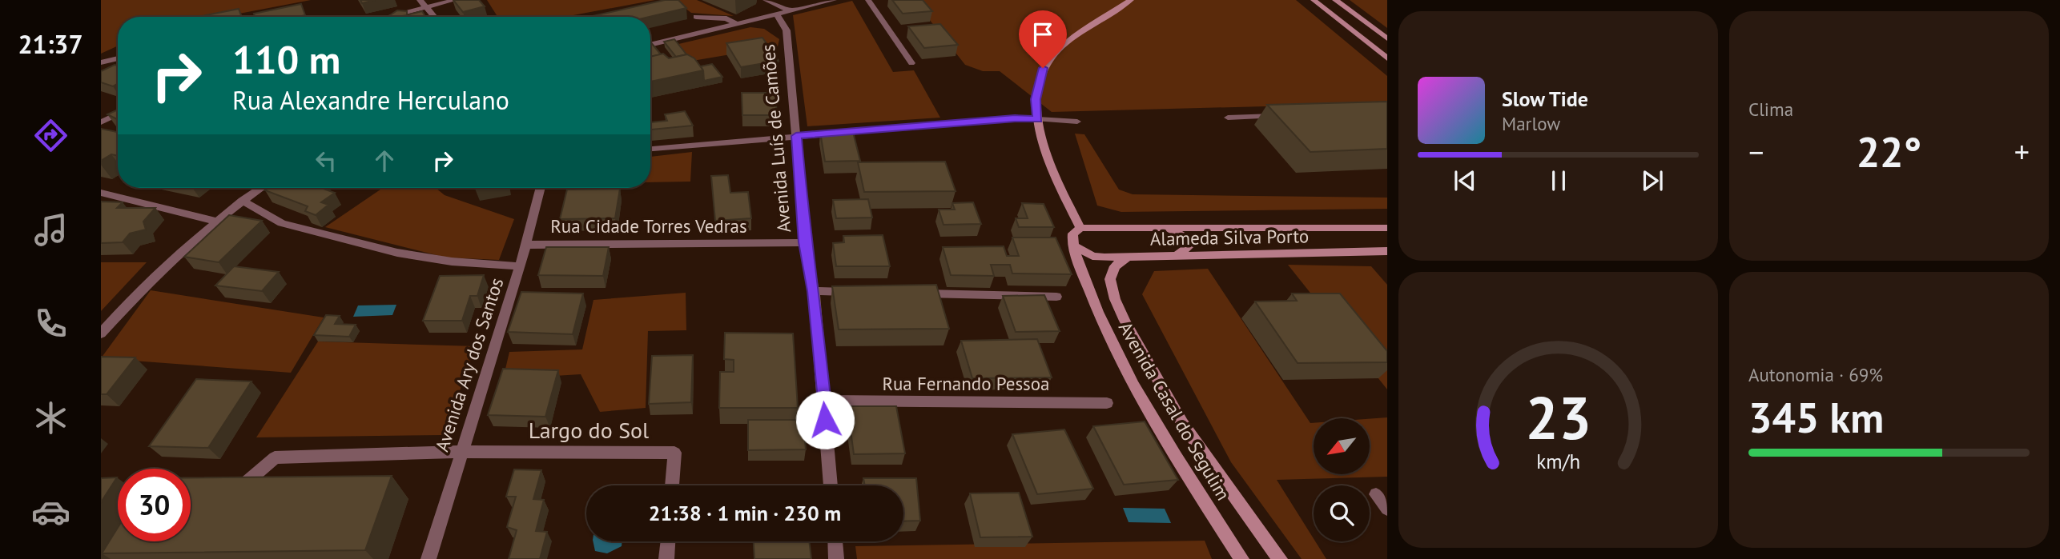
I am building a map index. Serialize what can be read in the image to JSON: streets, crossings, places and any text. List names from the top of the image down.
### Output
{
  "streets": {
    "street": [
      "Avenida Luís de Camões",
      "Rua Cidade Torres Vedras",
      "Alameda Silva Porto",
      "Avenida Ary dos Santos",
      "Rua Fernando Pessoa",
      "Avenida Casal do Segulim",
      "Largo do Sol"
    ]
  },
  "crossings": [
    ["Avenida Luís de Camões", "Rua Cidade Torres Vedras"],
    ["Avenida Luís de Camões", "Rua Fernando Pessoa"],
    ["Rua Cidade Torres Vedras", "Avenida Ary dos Santos"],
    ["Alameda Silva Porto", "Avenida Casal do Segulim"],
    ["Avenida Ary dos Santos", "Largo do Sol"]
  ],
  "north": "bottom left",
  "page": {
    "tabs": "21:37",
    "tile": [
      "Clima",
      ["Autonomia · 69%", "345 km"]
    ],
    "turn": ["110 m", "Rua Alexandre Herculano"],
    "song": ["Slow Tide", "Marlow"],
    "heat": ["−", "22°", "+"],
    "limit": "30",
    "trip": "21:38 · 1 min · 230 m",
    "gauge": ["23", "km/h"]
  }
}
